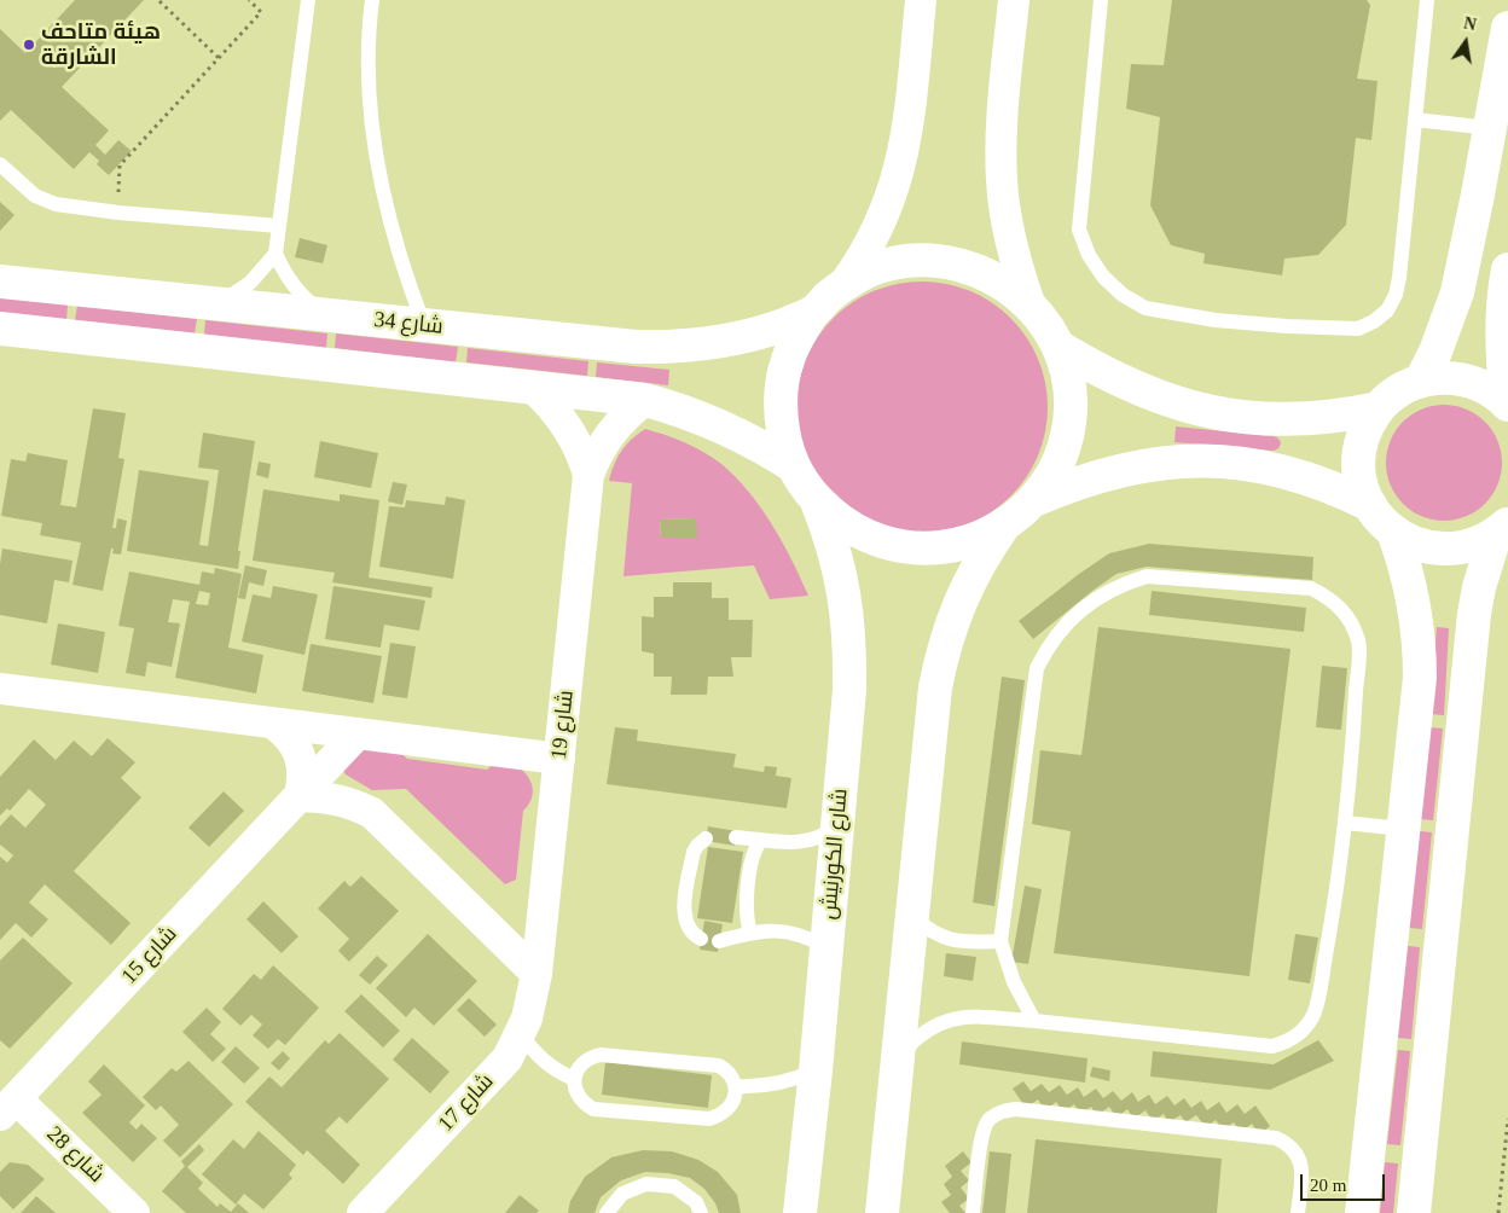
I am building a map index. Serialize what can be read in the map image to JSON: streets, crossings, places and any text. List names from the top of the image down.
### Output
{
  "streets": {
    "street": [
      "شارع 34",
      "شارع 19",
      "شارع الكورنيش",
      "شارع 15",
      "شارع 17",
      "شارع 28"
    ]
  },
  "crossings": [
    ["شارع 19", "شارع 17"],
    ["شارع 15", "شارع 28"]
  ],
  "places": ["هيئة متاحف الشارقة"],
  "scale_bar": "20 m",
  "north": "top"
}
